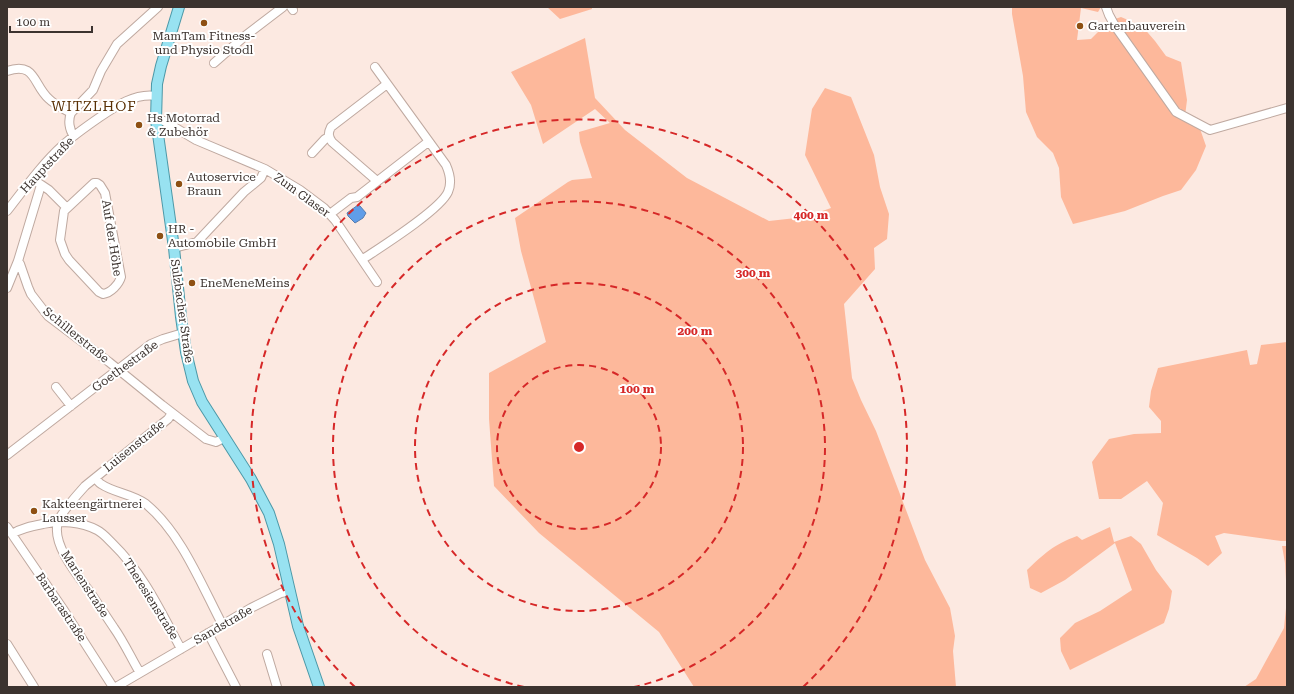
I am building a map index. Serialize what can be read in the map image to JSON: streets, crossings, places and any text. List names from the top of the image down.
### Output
{
  "streets": {
    "main road": ["Sulzbacher Straße"],
    "street": [
      "Hauptstraße",
      "Zum Glaser",
      "Auf der Höhe",
      "Schillerstraße",
      "Goethestraße",
      "Luisenstraße",
      "Marienstraße",
      "Theresienstraße",
      "Barbarastraße",
      "Sandstraße"
    ]
  },
  "crossings": [
    ["Hauptstraße", "Sulzbacher Straße"],
    ["Zum Glaser", "Sulzbacher Straße"],
    ["Sulzbacher Straße", "Schillerstraße"],
    ["Sulzbacher Straße", "Goethestraße"],
    ["Sulzbacher Straße", "Sandstraße"],
    ["Schillerstraße", "Goethestraße"],
    ["Schillerstraße", "Luisenstraße"],
    ["Marienstraße", "Theresienstraße"],
    ["Marienstraße", "Sandstraße"],
    ["Theresienstraße", "Barbarastraße"],
    ["Theresienstraße", "Sandstraße"],
    ["Barbarastraße", "Sandstraße"]
  ],
  "districts": ["WITZLHOF"],
  "places": [
    "MamTam Fitness- und Physio Stodl",
    "Gartenbauverein",
    "Hs Motorrad & Zubehör",
    "Autoservice Braun",
    "HR - Automobile GmbH",
    "EneMeneMeins",
    "Kakteengärtnerei Lausser"
  ],
  "scale_bar": "100 m",
  "rings": [
    "400 m",
    "300 m",
    "200 m",
    "100 m"
  ]
}
